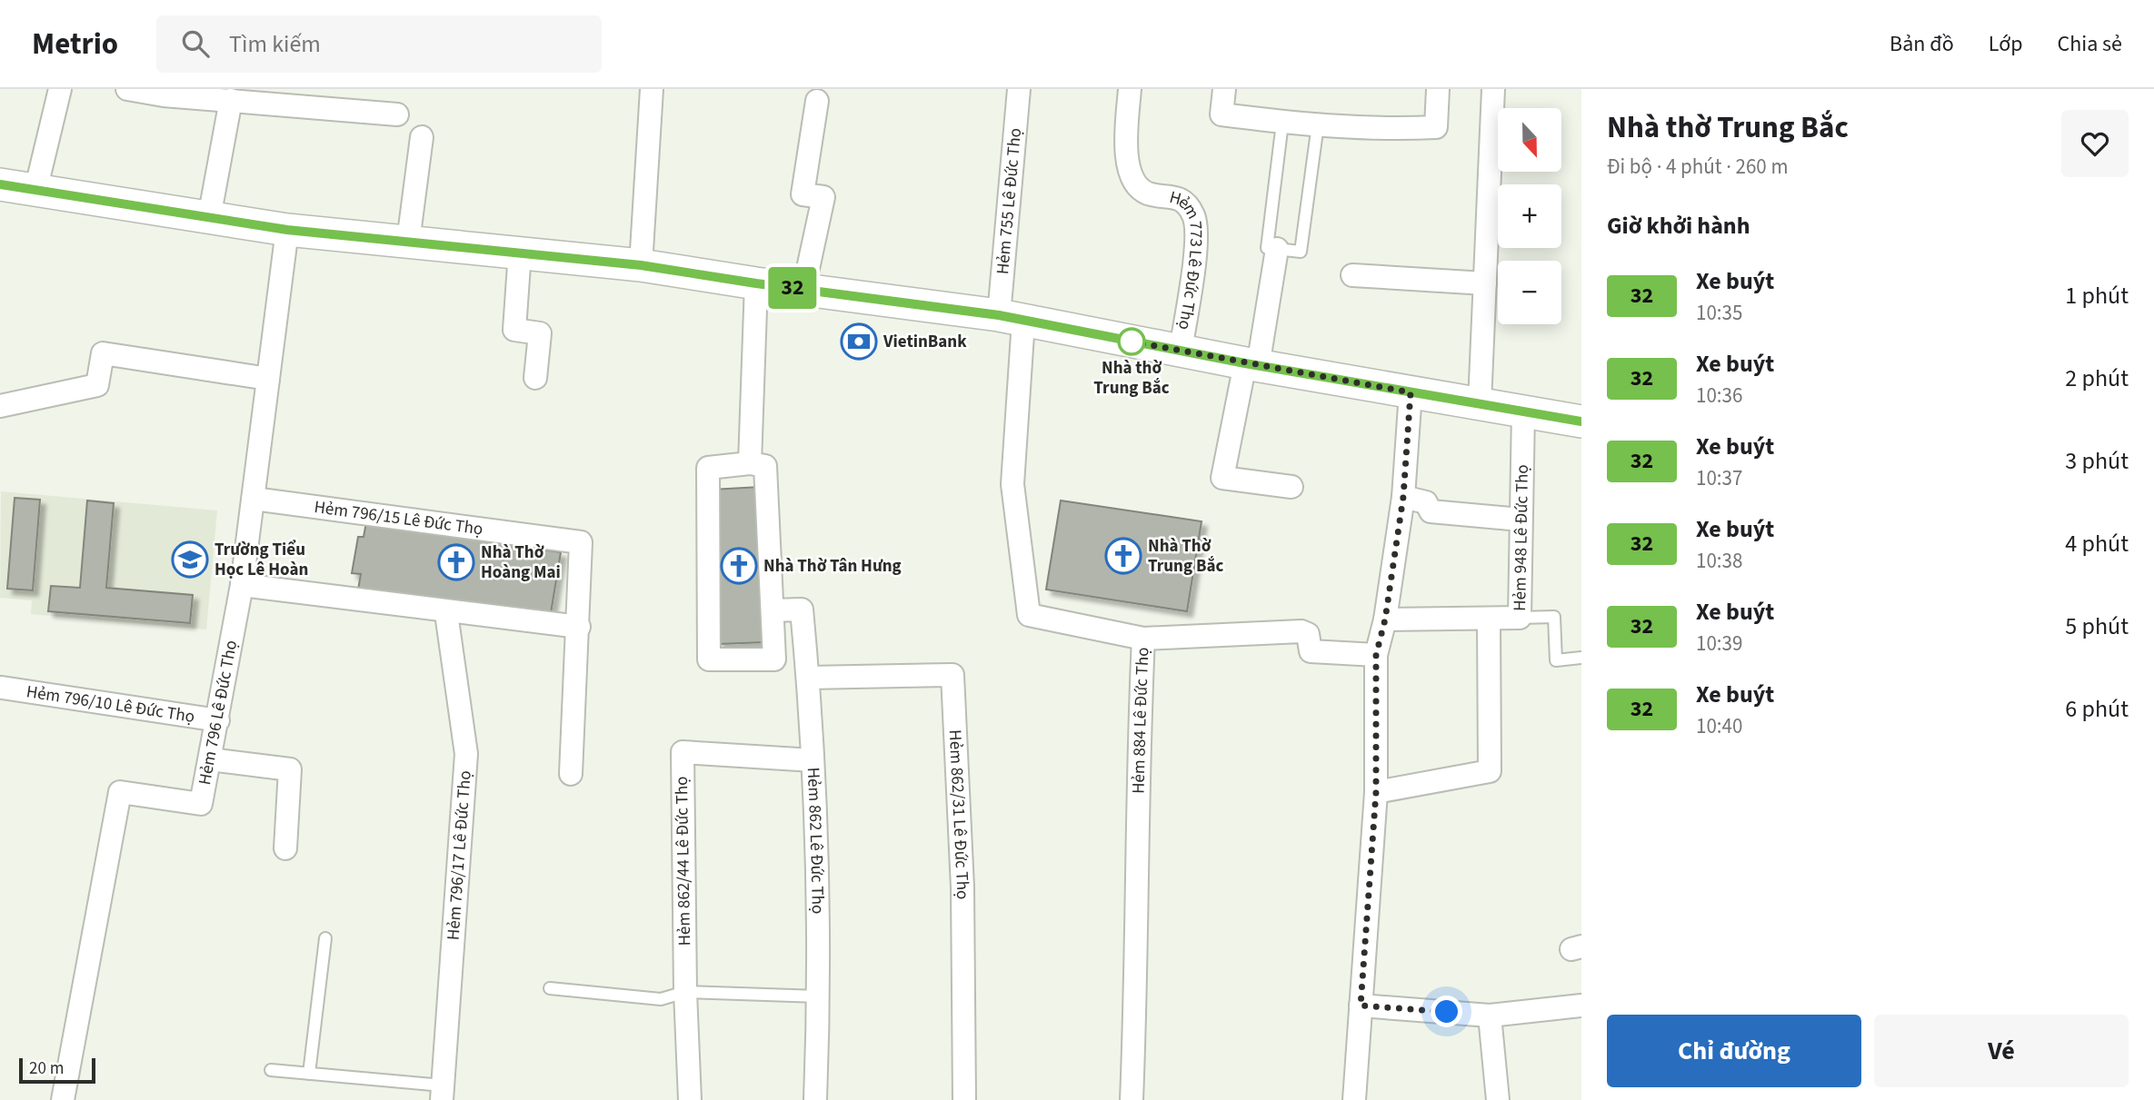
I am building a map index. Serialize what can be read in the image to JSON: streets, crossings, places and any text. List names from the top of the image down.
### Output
{
  "streets": {
    "street": [
      "Hẻm 755 Lê Đức Thọ",
      "Hẻm 773 Lê Đức Thọ",
      "Hẻm 796/15 Lê Đức Thọ",
      "Hẻm 948 Lê Đức Thọ",
      "Hẻm 796/10 Lê Đức Thọ",
      "Hẻm 796 Lê Đức Thọ",
      "Hẻm 884 Lê Đức Thọ",
      "Hẻm 862/31 Lê Đức Thọ",
      "Hẻm 862 Lê Đức Thọ",
      "Hẻm 796/17 Lê Đức Thọ",
      "Hẻm 862/44 Lê Đức Thọ"
    ]
  },
  "crossings": [
    ["Hẻm 755 Lê Đức Thọ", "Hẻm 884 Lê Đức Thọ"],
    ["Hẻm 796/15 Lê Đức Thọ", "Hẻm 796 Lê Đức Thọ"],
    ["Hẻm 796/10 Lê Đức Thọ", "Hẻm 796 Lê Đức Thọ"],
    ["Hẻm 862/31 Lê Đức Thọ", "Hẻm 862 Lê Đức Thọ"],
    ["Hẻm 862 Lê Đức Thọ", "Hẻm 862/44 Lê Đức Thọ"]
  ],
  "places": {
    "bank": ["VietinBank"],
    "other": ["Nhà thờ Trung Bắc"],
    "church": ["Nhà Thờ Trung Bắc", "Nhà Thờ Hoàng Mai", "Nhà Thờ Tân Hưng"],
    "school or university": ["Trường Tiểu Học Lê Hoàn"]
  },
  "lines": ["bus line 32"],
  "scale_bar": "20 m",
  "north": "bottom",
  "page": {
    "header": "Metrio",
    "search": "Tìm kiếm",
    "nav": ["Bản đồ", "Lớp", "Chia sẻ"],
    "on_map": "32",
    "heading": [
      ["Nhà thờ Trung Bắc", "Đi bộ · 4 phút · 260 m"],
      "Giờ khởi hành"
    ],
    "map_buttons": ["+", "−"],
    "list": [
      {
        "mark": "32",
        "name": "Xe buýt",
        "note": "10:35",
        "value": "1 phút"
      },
      {
        "mark": "32",
        "name": "Xe buýt",
        "note": "10:36",
        "value": "2 phút"
      },
      {
        "mark": "32",
        "name": "Xe buýt",
        "note": "10:37",
        "value": "3 phút"
      },
      {
        "mark": "32",
        "name": "Xe buýt",
        "note": "10:38",
        "value": "4 phút"
      },
      {
        "mark": "32",
        "name": "Xe buýt",
        "note": "10:39",
        "value": "5 phút"
      },
      {
        "mark": "32",
        "name": "Xe buýt",
        "note": "10:40",
        "value": "6 phút"
      }
    ],
    "buttons": ["Chỉ đường", "Vé"],
    "scale": "20 m"
  }
}
